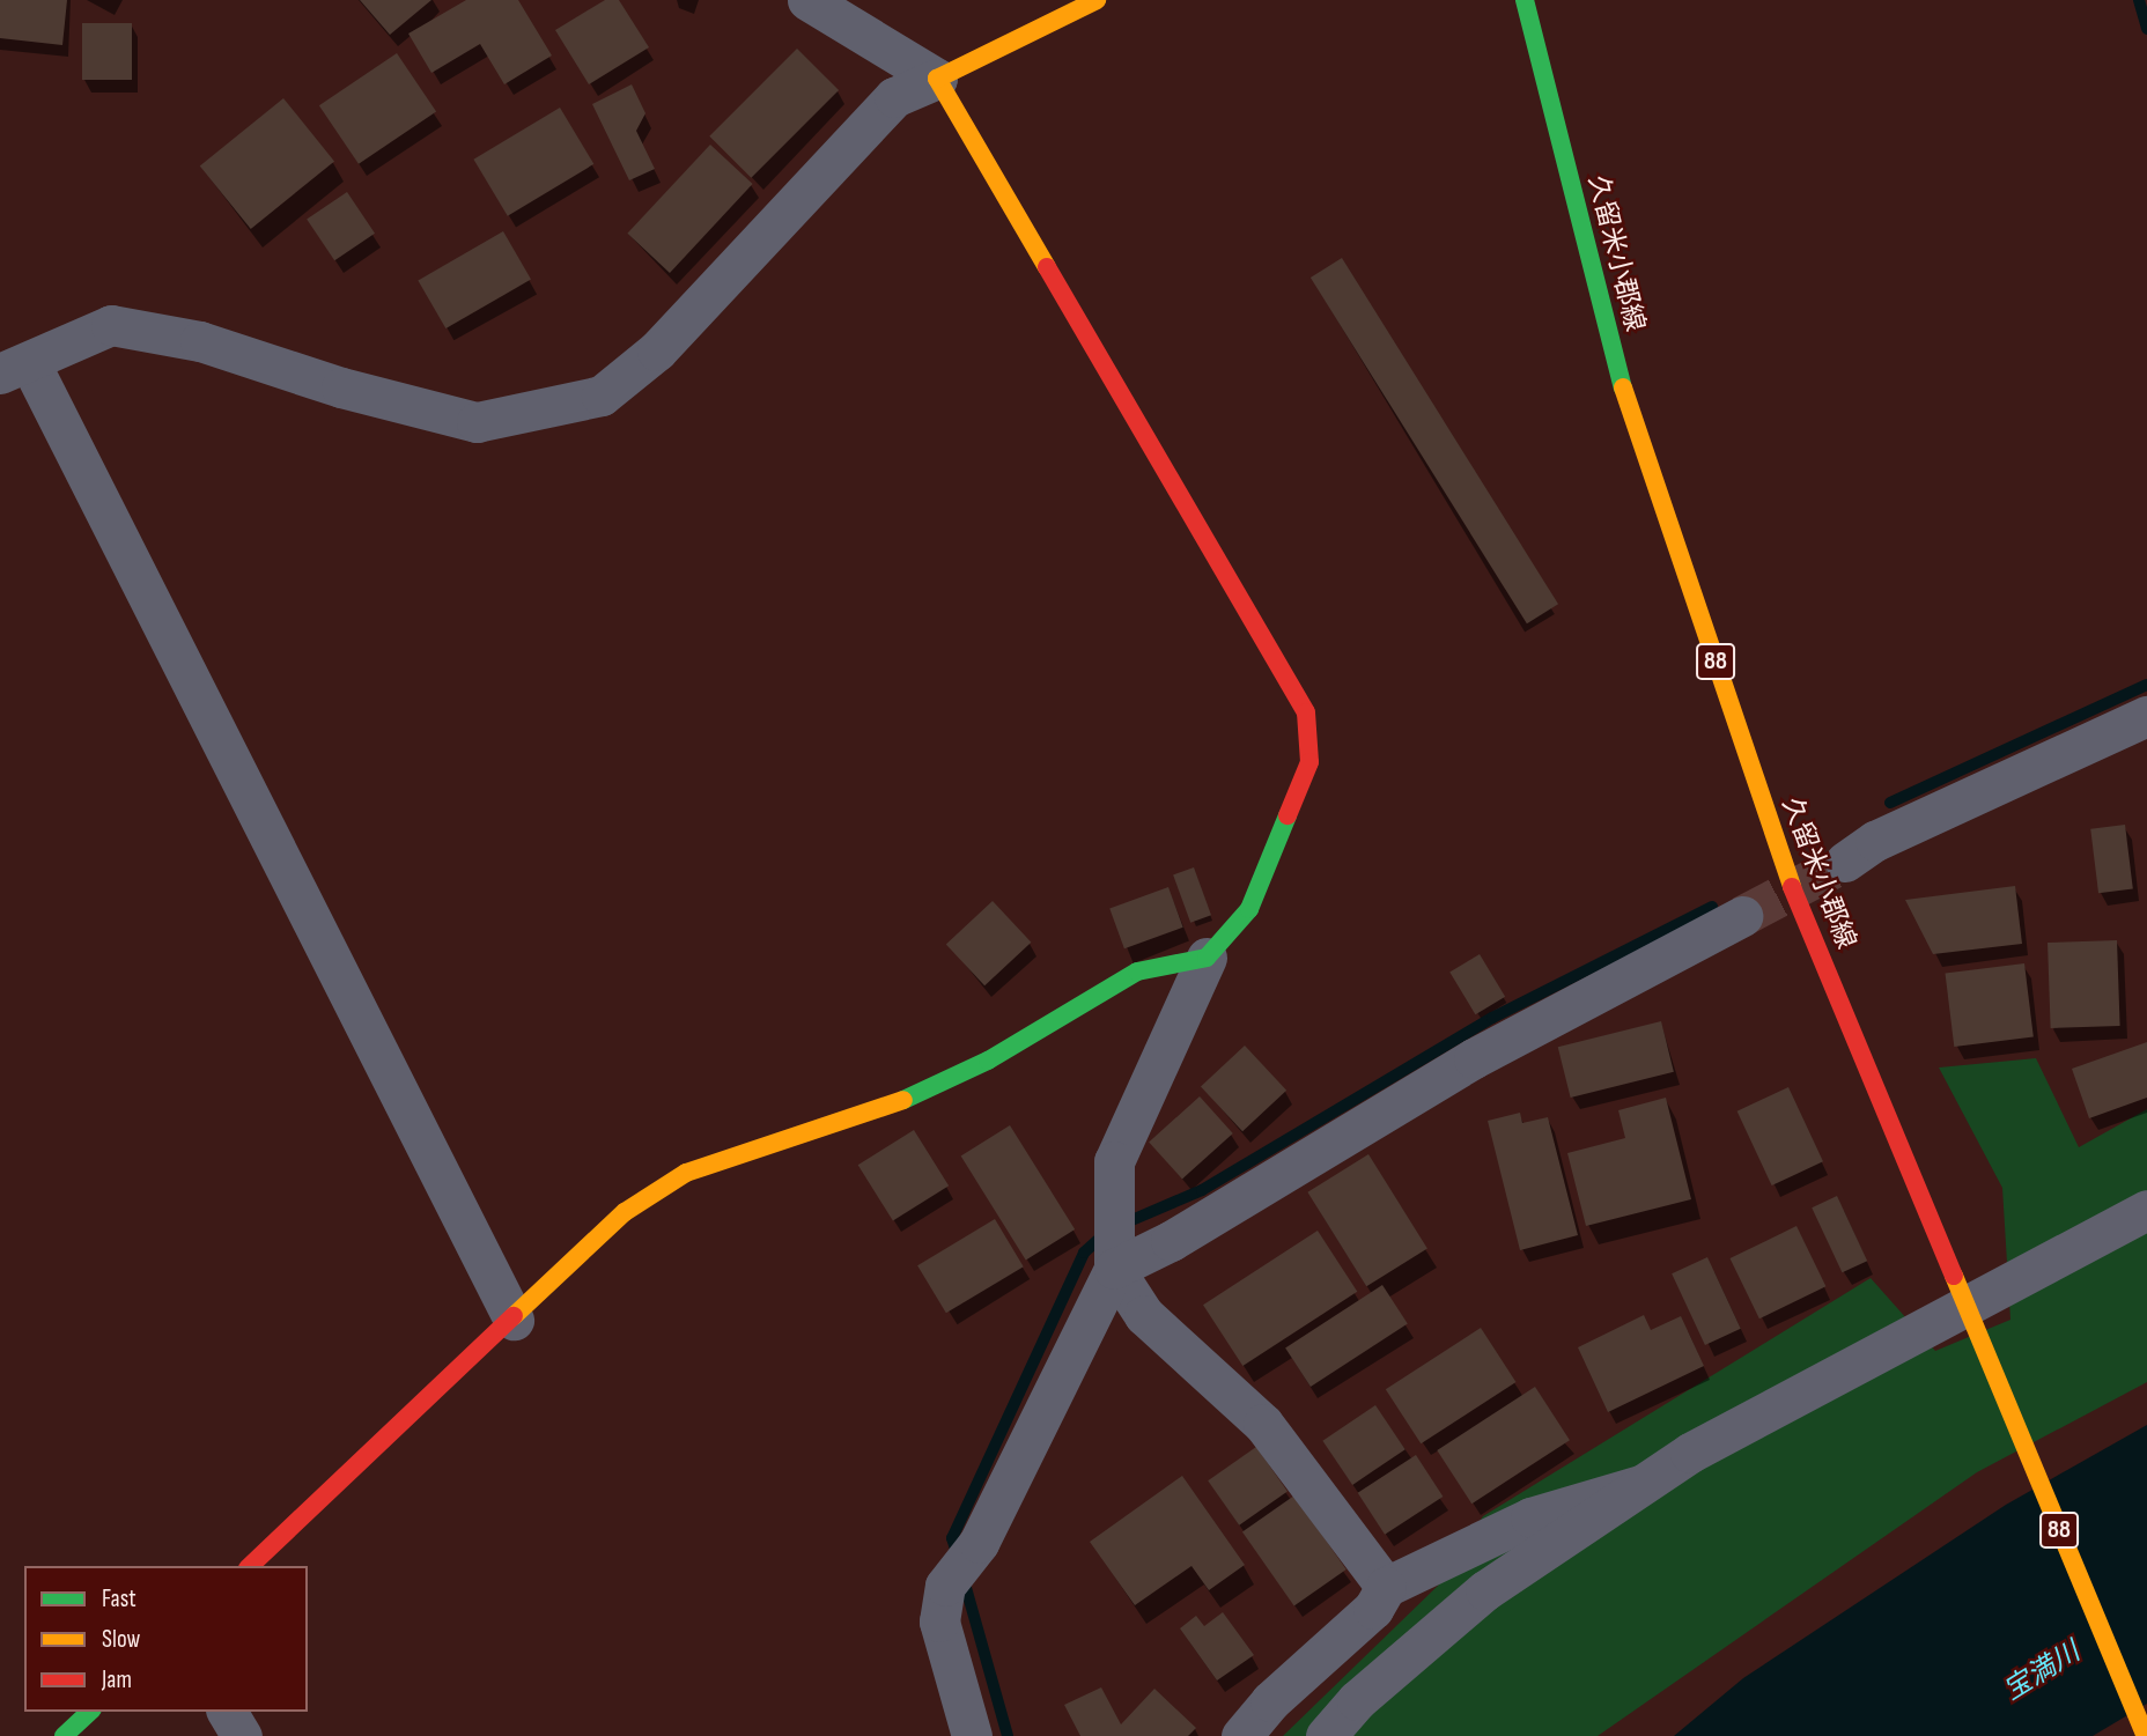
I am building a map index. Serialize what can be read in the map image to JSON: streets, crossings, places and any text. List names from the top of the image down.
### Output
{
  "streets": {
    "street": ["久留米小郡線", "88"]
  },
  "water": ["宝満川"],
  "legend": ["Fast", "Slow", "Jam"]
}
